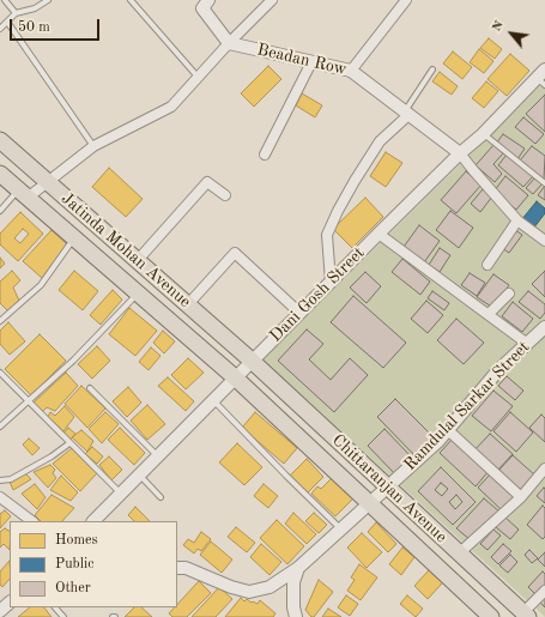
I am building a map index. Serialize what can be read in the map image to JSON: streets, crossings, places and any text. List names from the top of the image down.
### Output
{
  "streets": {
    "main road": ["Jatinda Mohan Avenue", "Chittaranjan Avenue"],
    "street": ["Beadan Row", "Dani Gosh Street", "Ramdulal Sarkar Street"]
  },
  "crossings": [
    ["Beadan Row", "Dani Gosh Street"],
    ["Jatinda Mohan Avenue", "Dani Gosh Street"],
    ["Jatinda Mohan Avenue", "Chittaranjan Avenue"],
    ["Dani Gosh Street", "Chittaranjan Avenue"],
    ["Ramdulal Sarkar Street", "Chittaranjan Avenue"]
  ],
  "legend": ["Homes", "Public", "Other"],
  "scale_bar": "50 m",
  "north": "top left"
}
